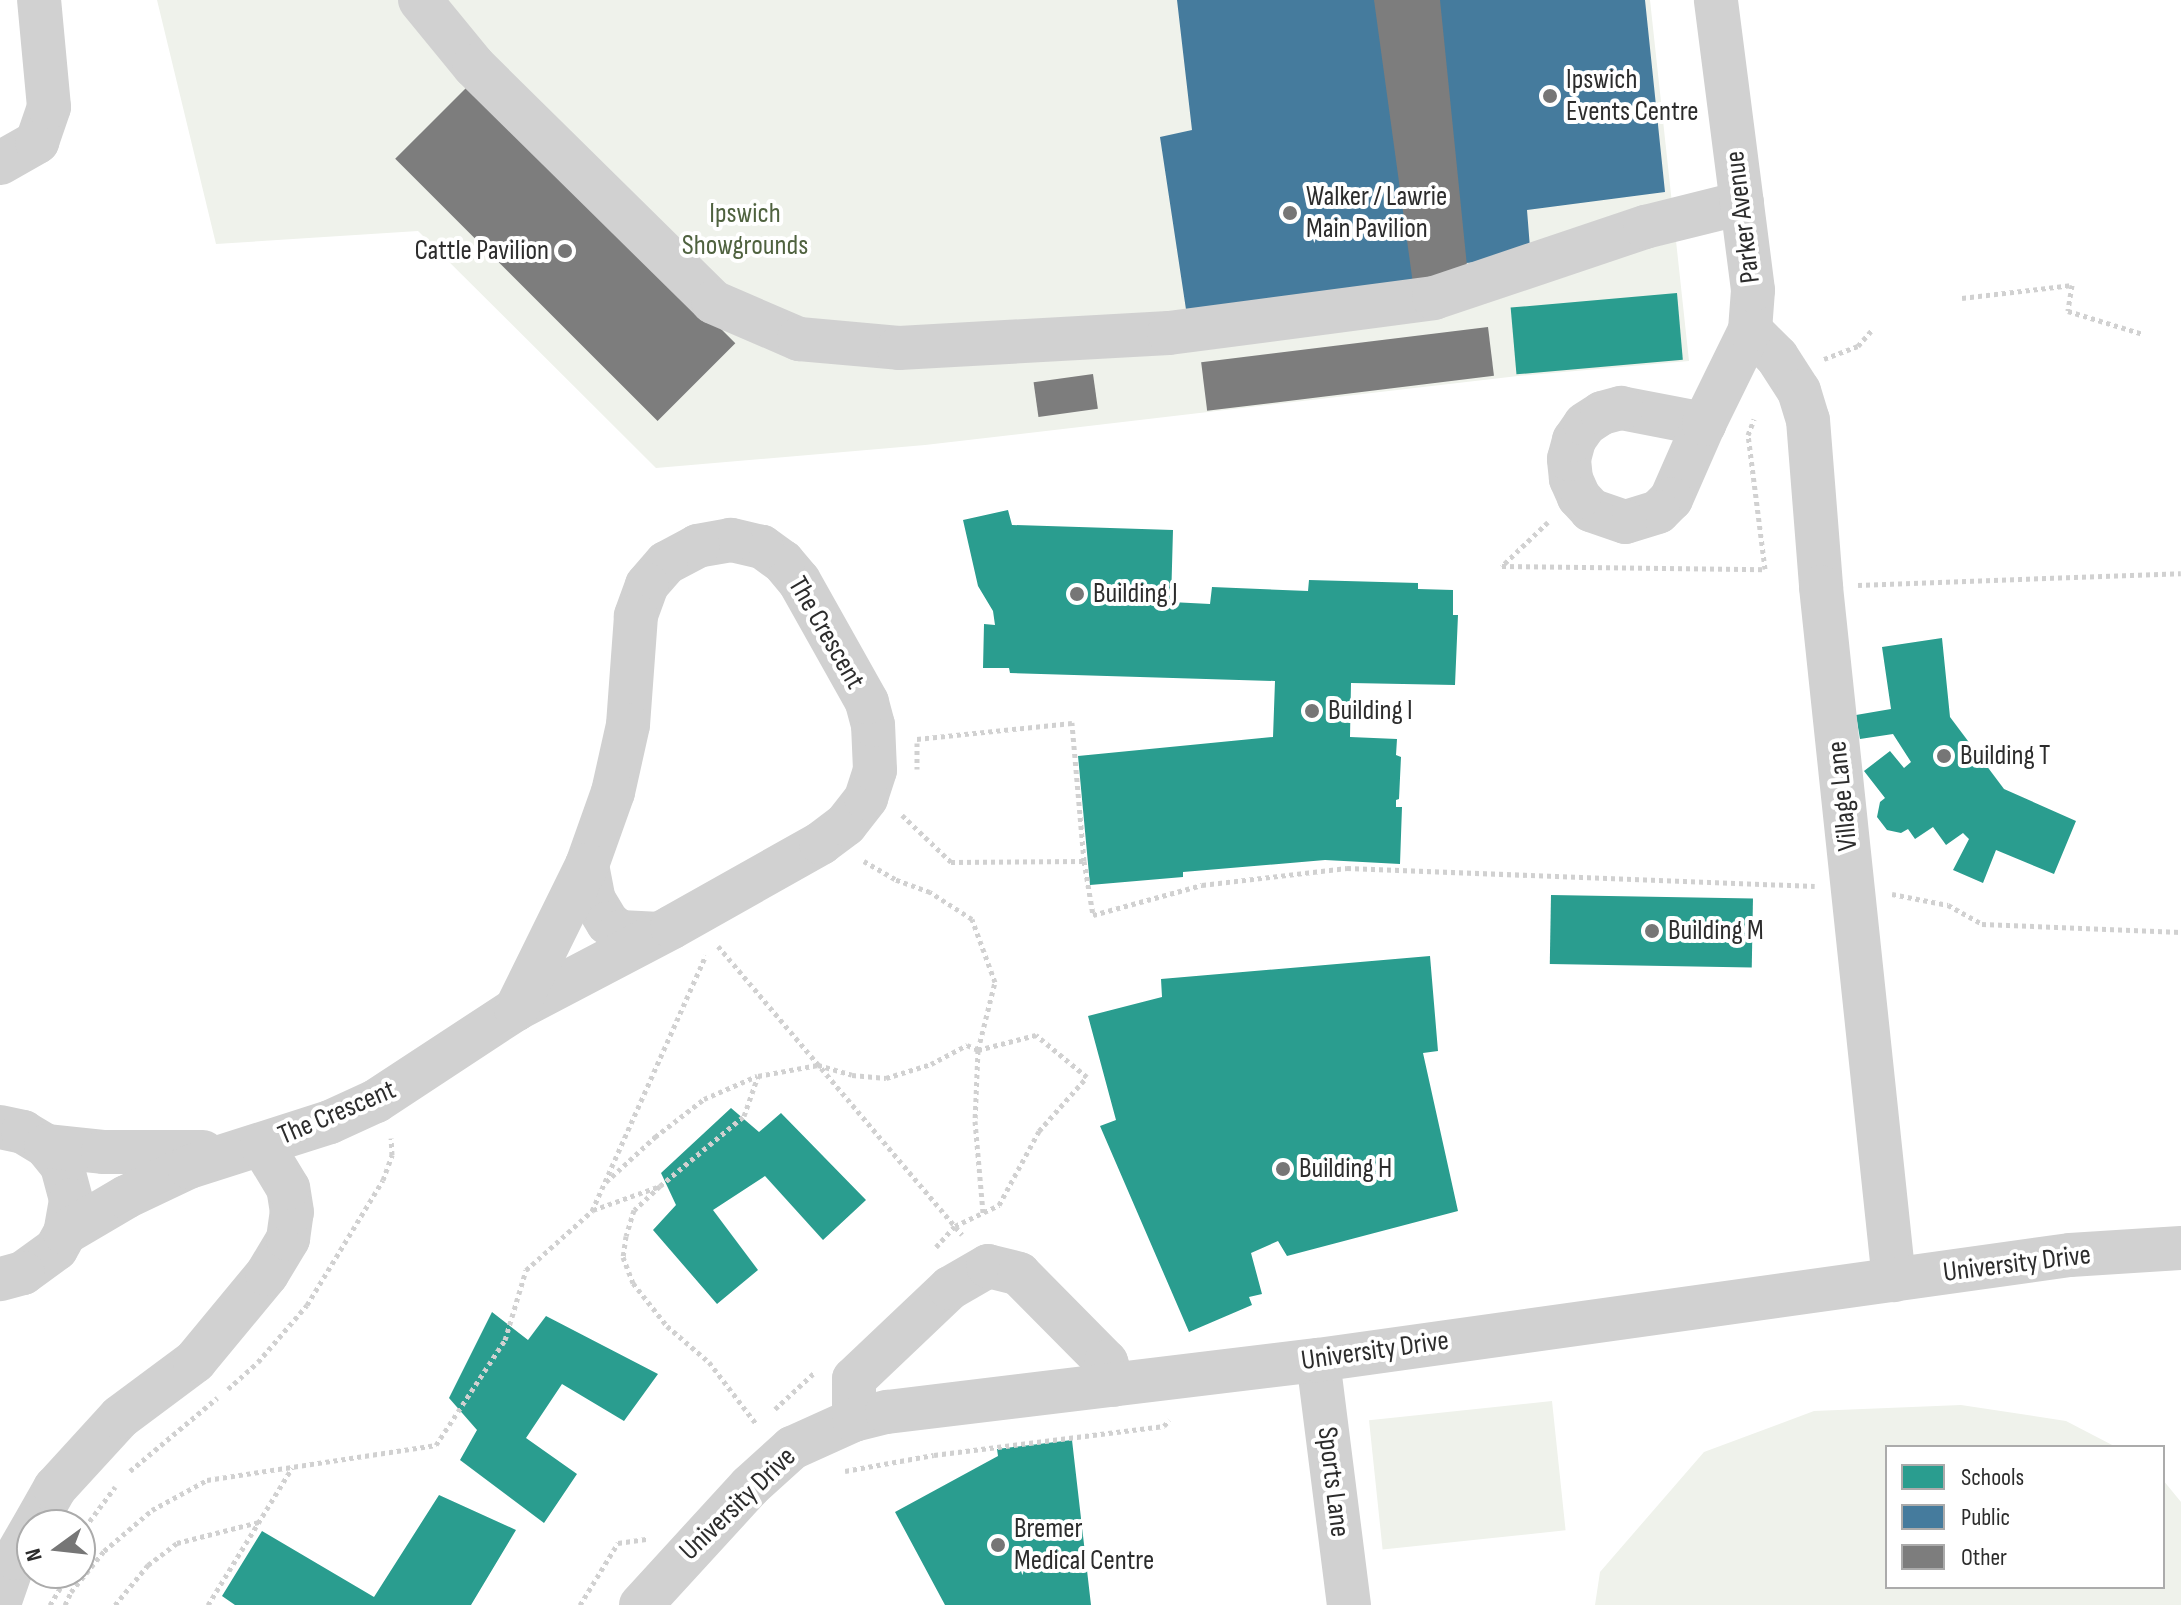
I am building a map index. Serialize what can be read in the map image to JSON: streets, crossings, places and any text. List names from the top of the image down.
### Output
{
  "streets": {
    "street": [
      "Parker Avenue",
      "The Crescent",
      "Village Lane",
      "University Drive",
      "Sports Lane"
    ]
  },
  "crossings": [
    ["Parker Avenue", "Village Lane"],
    ["Village Lane", "University Drive"],
    ["University Drive", "Sports Lane"]
  ],
  "parks": ["Ipswich Showgrounds"],
  "places": [
    "Ipswich Events Centre",
    "Walker / Lawrie Main Pavilion",
    "Cattle Pavilion",
    "Building J",
    "Building I",
    "Building T",
    "Building M",
    "Building H",
    "Bremer Medical Centre"
  ],
  "legend": ["Schools", "Public", "Other"],
  "north": "left"
}
